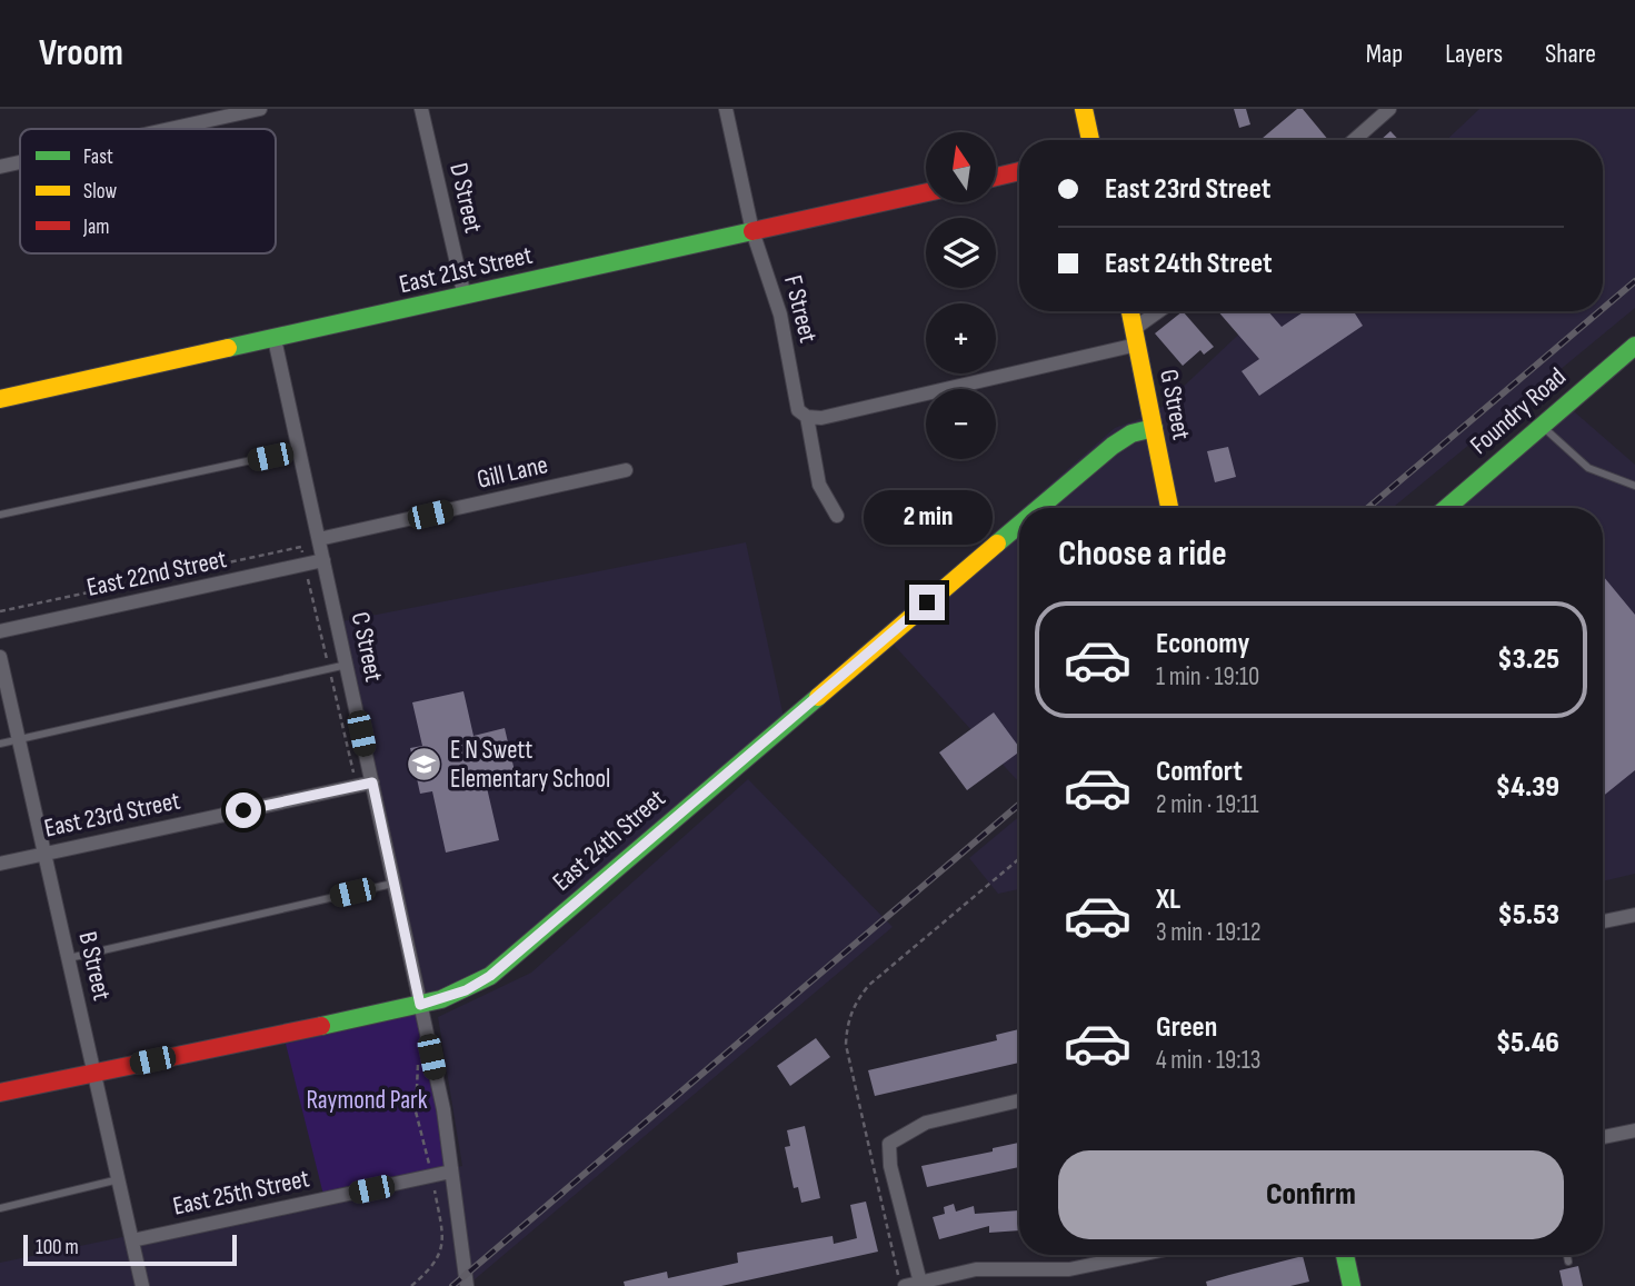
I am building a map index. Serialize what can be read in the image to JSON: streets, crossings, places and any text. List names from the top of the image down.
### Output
{
  "streets": {
    "street": [
      "D Street",
      "East 21st Street",
      "F Street",
      "G Street",
      "Foundry Road",
      "Gill Lane",
      "East 22nd Street",
      "C Street",
      "East 23rd Street",
      "East 24th Street",
      "B Street",
      "East 25th Street"
    ]
  },
  "crossings": [
    ["D Street", "East 21st Street"],
    ["East 21st Street", "F Street"],
    ["East 21st Street", "C Street"],
    ["G Street", "East 24th Street"],
    ["Gill Lane", "C Street"],
    ["East 22nd Street", "C Street"],
    ["C Street", "East 23rd Street"],
    ["C Street", "East 24th Street"],
    ["C Street", "East 25th Street"],
    ["East 23rd Street", "B Street"],
    ["East 24th Street", "B Street"],
    ["B Street", "East 25th Street"]
  ],
  "parks": ["Raymond Park"],
  "places": {
    "school or university": ["E N Swett Elementary School"]
  },
  "legend": ["Fast", "Slow", "Jam"],
  "scale_bar": "100 m",
  "north": "top",
  "page": {
    "header": "Vroom",
    "nav": ["Map", "Layers", "Share"],
    "map_buttons": ["+", "−"],
    "banner": ["East 23rd Street", "East 24th Street"],
    "bubble": "2 min",
    "heading": "Choose a ride",
    "list": [
      {
        "name": "Economy",
        "note": "1 min · 19:10",
        "value": "$3.25"
      },
      {
        "name": "Comfort",
        "note": "2 min · 19:11",
        "value": "$4.39"
      },
      {
        "name": "XL",
        "note": "3 min · 19:12",
        "value": "$5.53"
      },
      {
        "name": "Green",
        "note": "4 min · 19:13",
        "value": "$5.46"
      }
    ],
    "buttons": "Confirm",
    "scale": "100 m"
  }
}
